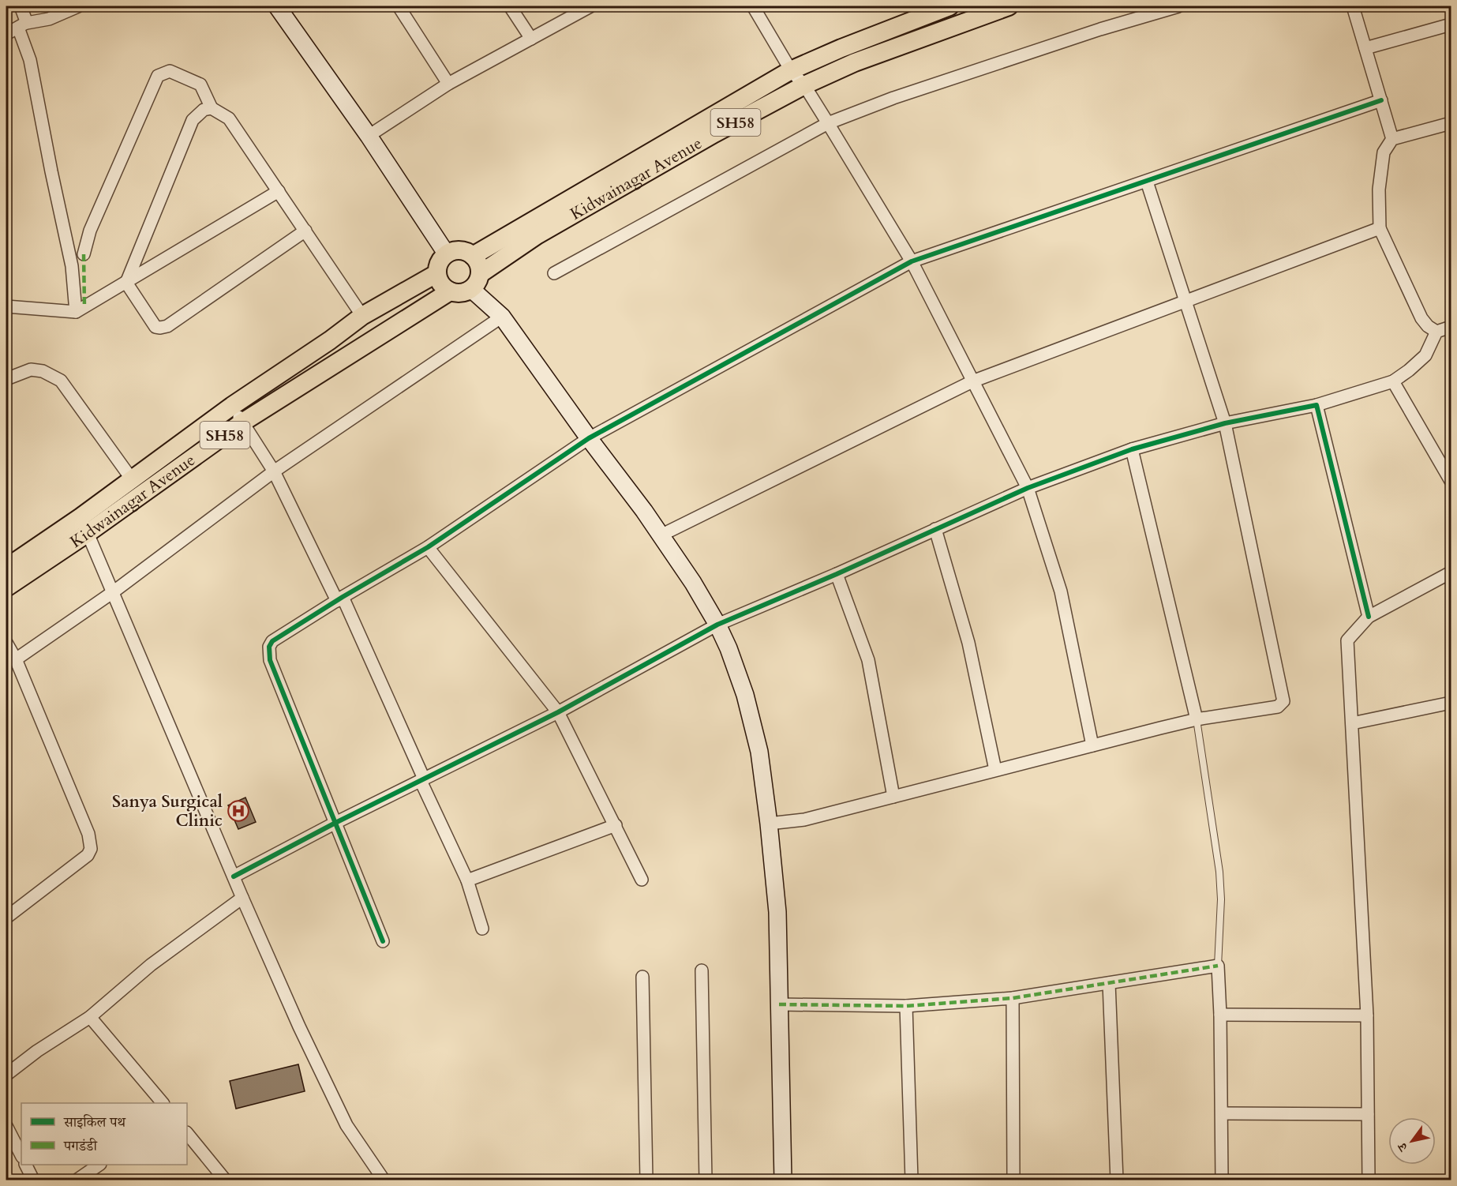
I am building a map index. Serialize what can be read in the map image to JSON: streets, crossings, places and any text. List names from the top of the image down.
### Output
{
  "streets": {
    "main road": ["SH58", "Kidwainagar Avenue"]
  },
  "crossings": [
    ["SH58", "Kidwainagar Avenue"]
  ],
  "places": {
    "hospital": ["Sanya Surgical Clinic"]
  },
  "legend": ["साइकिल पथ", "पगडंडी"],
  "north": "bottom left"
}
